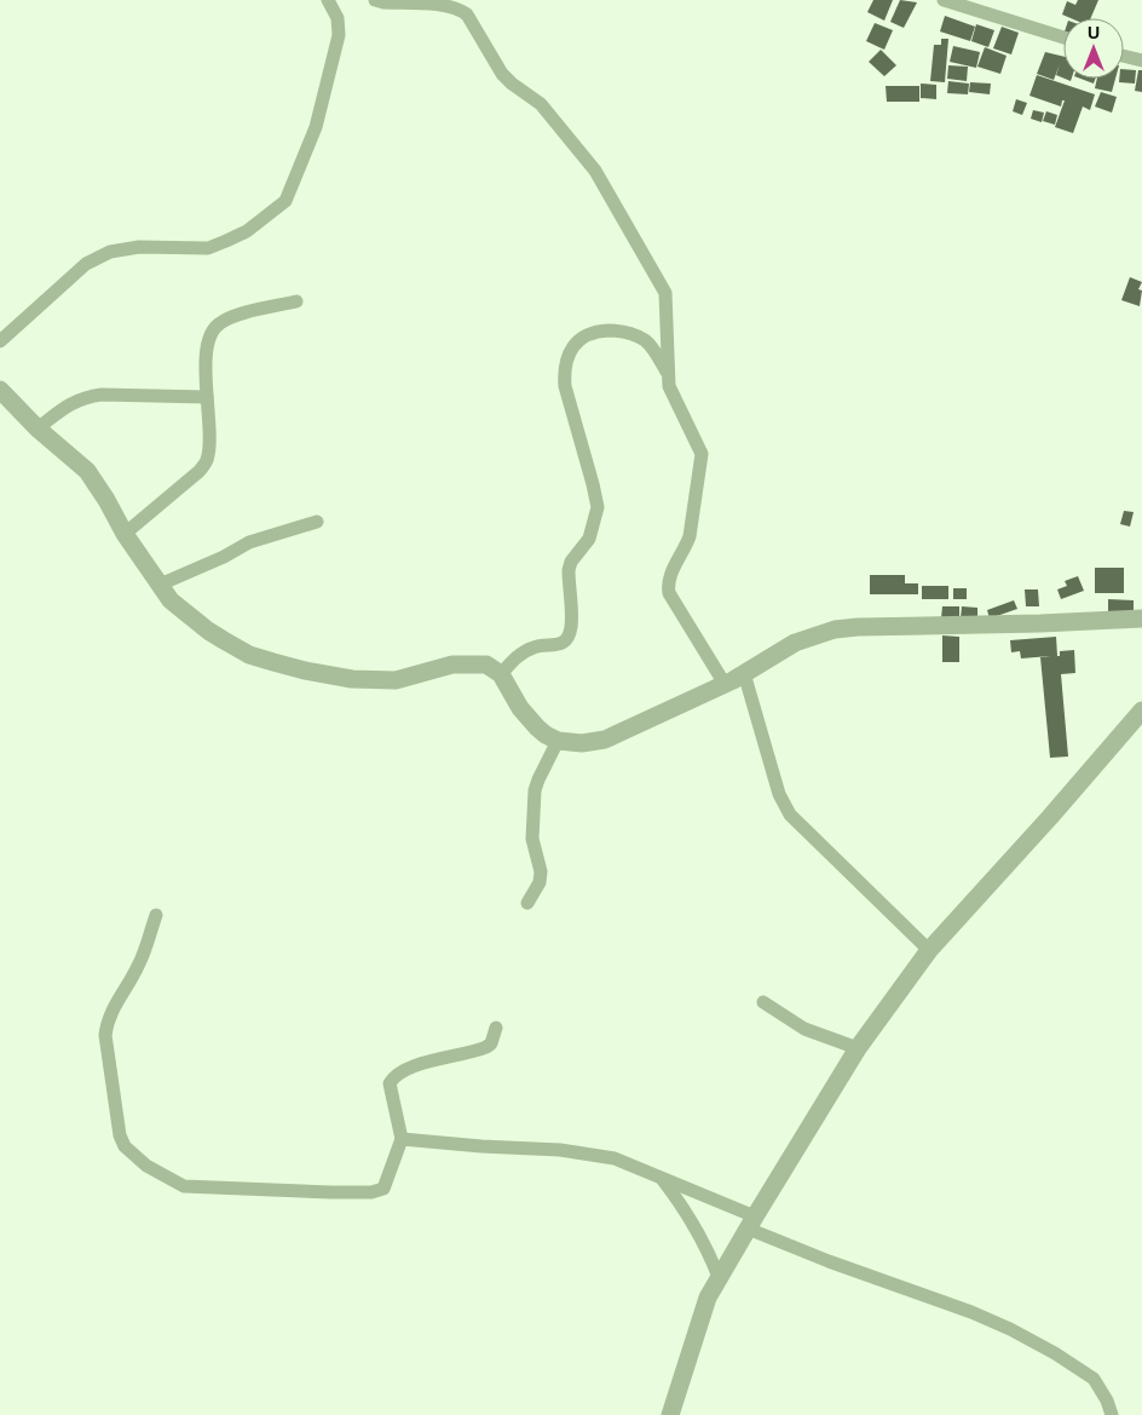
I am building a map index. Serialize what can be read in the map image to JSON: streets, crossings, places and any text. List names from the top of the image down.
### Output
{
  "north": "top"
}
